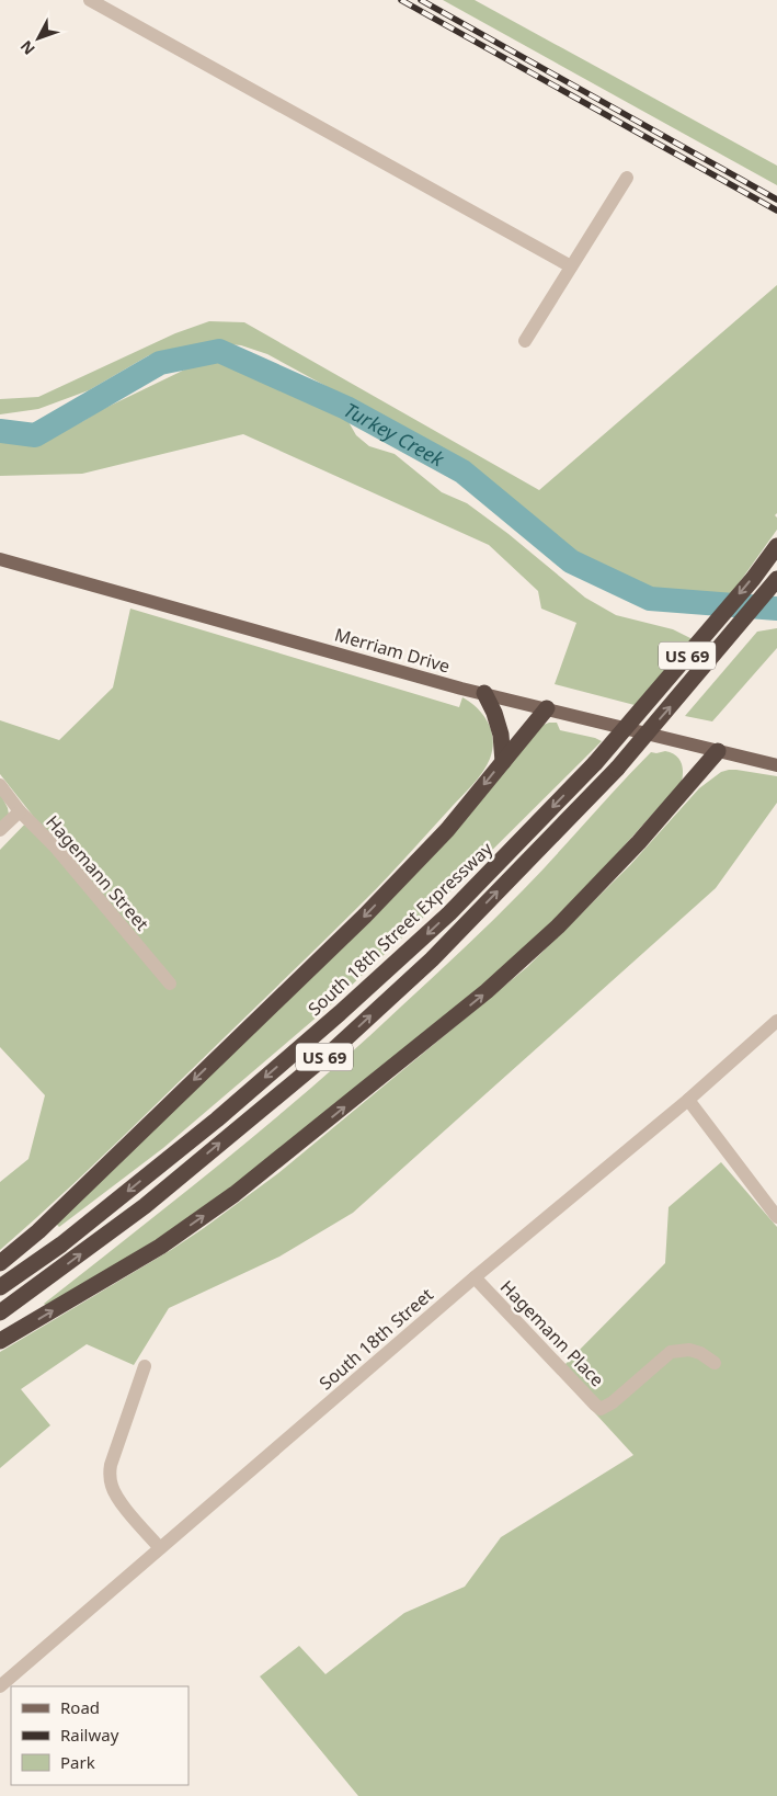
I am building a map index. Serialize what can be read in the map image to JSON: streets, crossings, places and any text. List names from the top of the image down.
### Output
{
  "streets": {
    "highway": ["US 69", "South 18th Street Expressway"],
    "main road": ["Merriam Drive"],
    "street": ["Hagemann Street", "Hagemann Place", "South 18th Street"]
  },
  "crossings": [
    ["Hagemann Place", "South 18th Street"]
  ],
  "water": ["Turkey Creek"],
  "legend": ["Road", "Railway", "Park"],
  "north": "bottom left"
}
